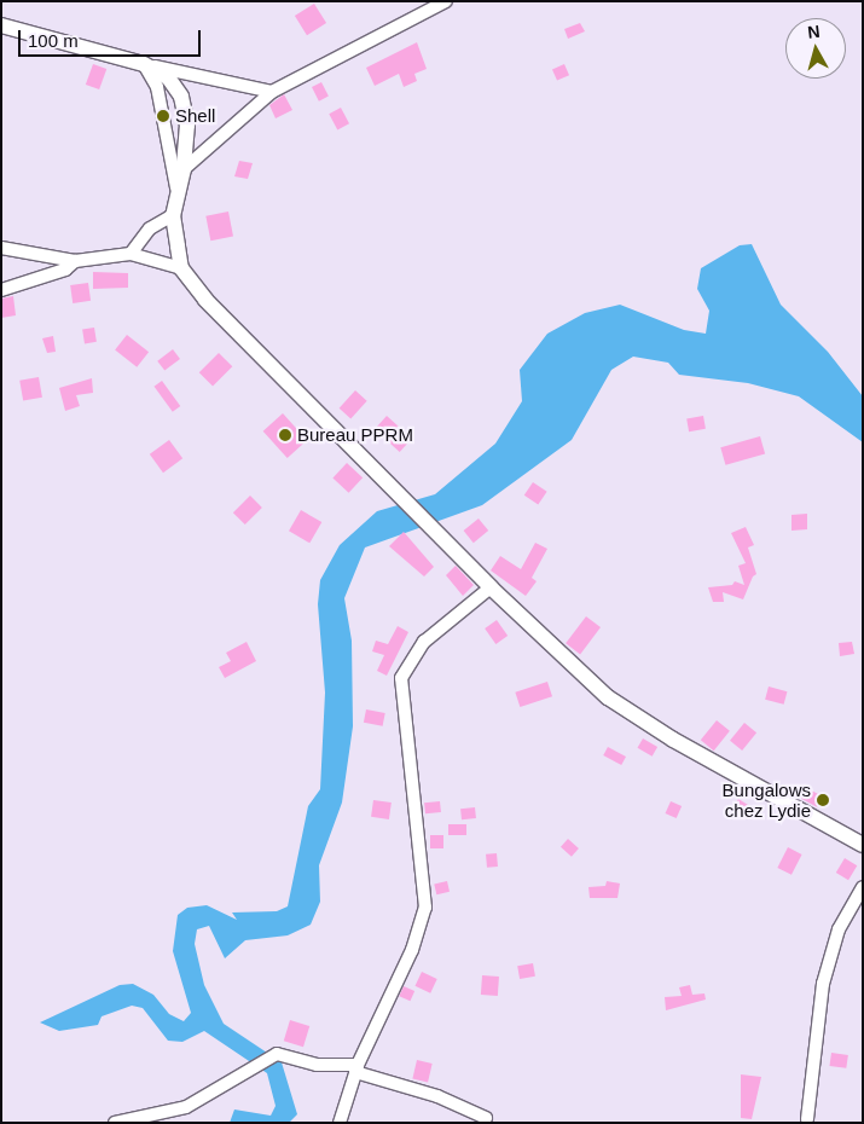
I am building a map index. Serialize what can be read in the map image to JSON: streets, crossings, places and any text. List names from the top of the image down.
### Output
{
  "places": ["Shell", "Bureau PPRM", "Bungalows chez Lydie"],
  "scale_bar": "100 m",
  "north": "top"
}
